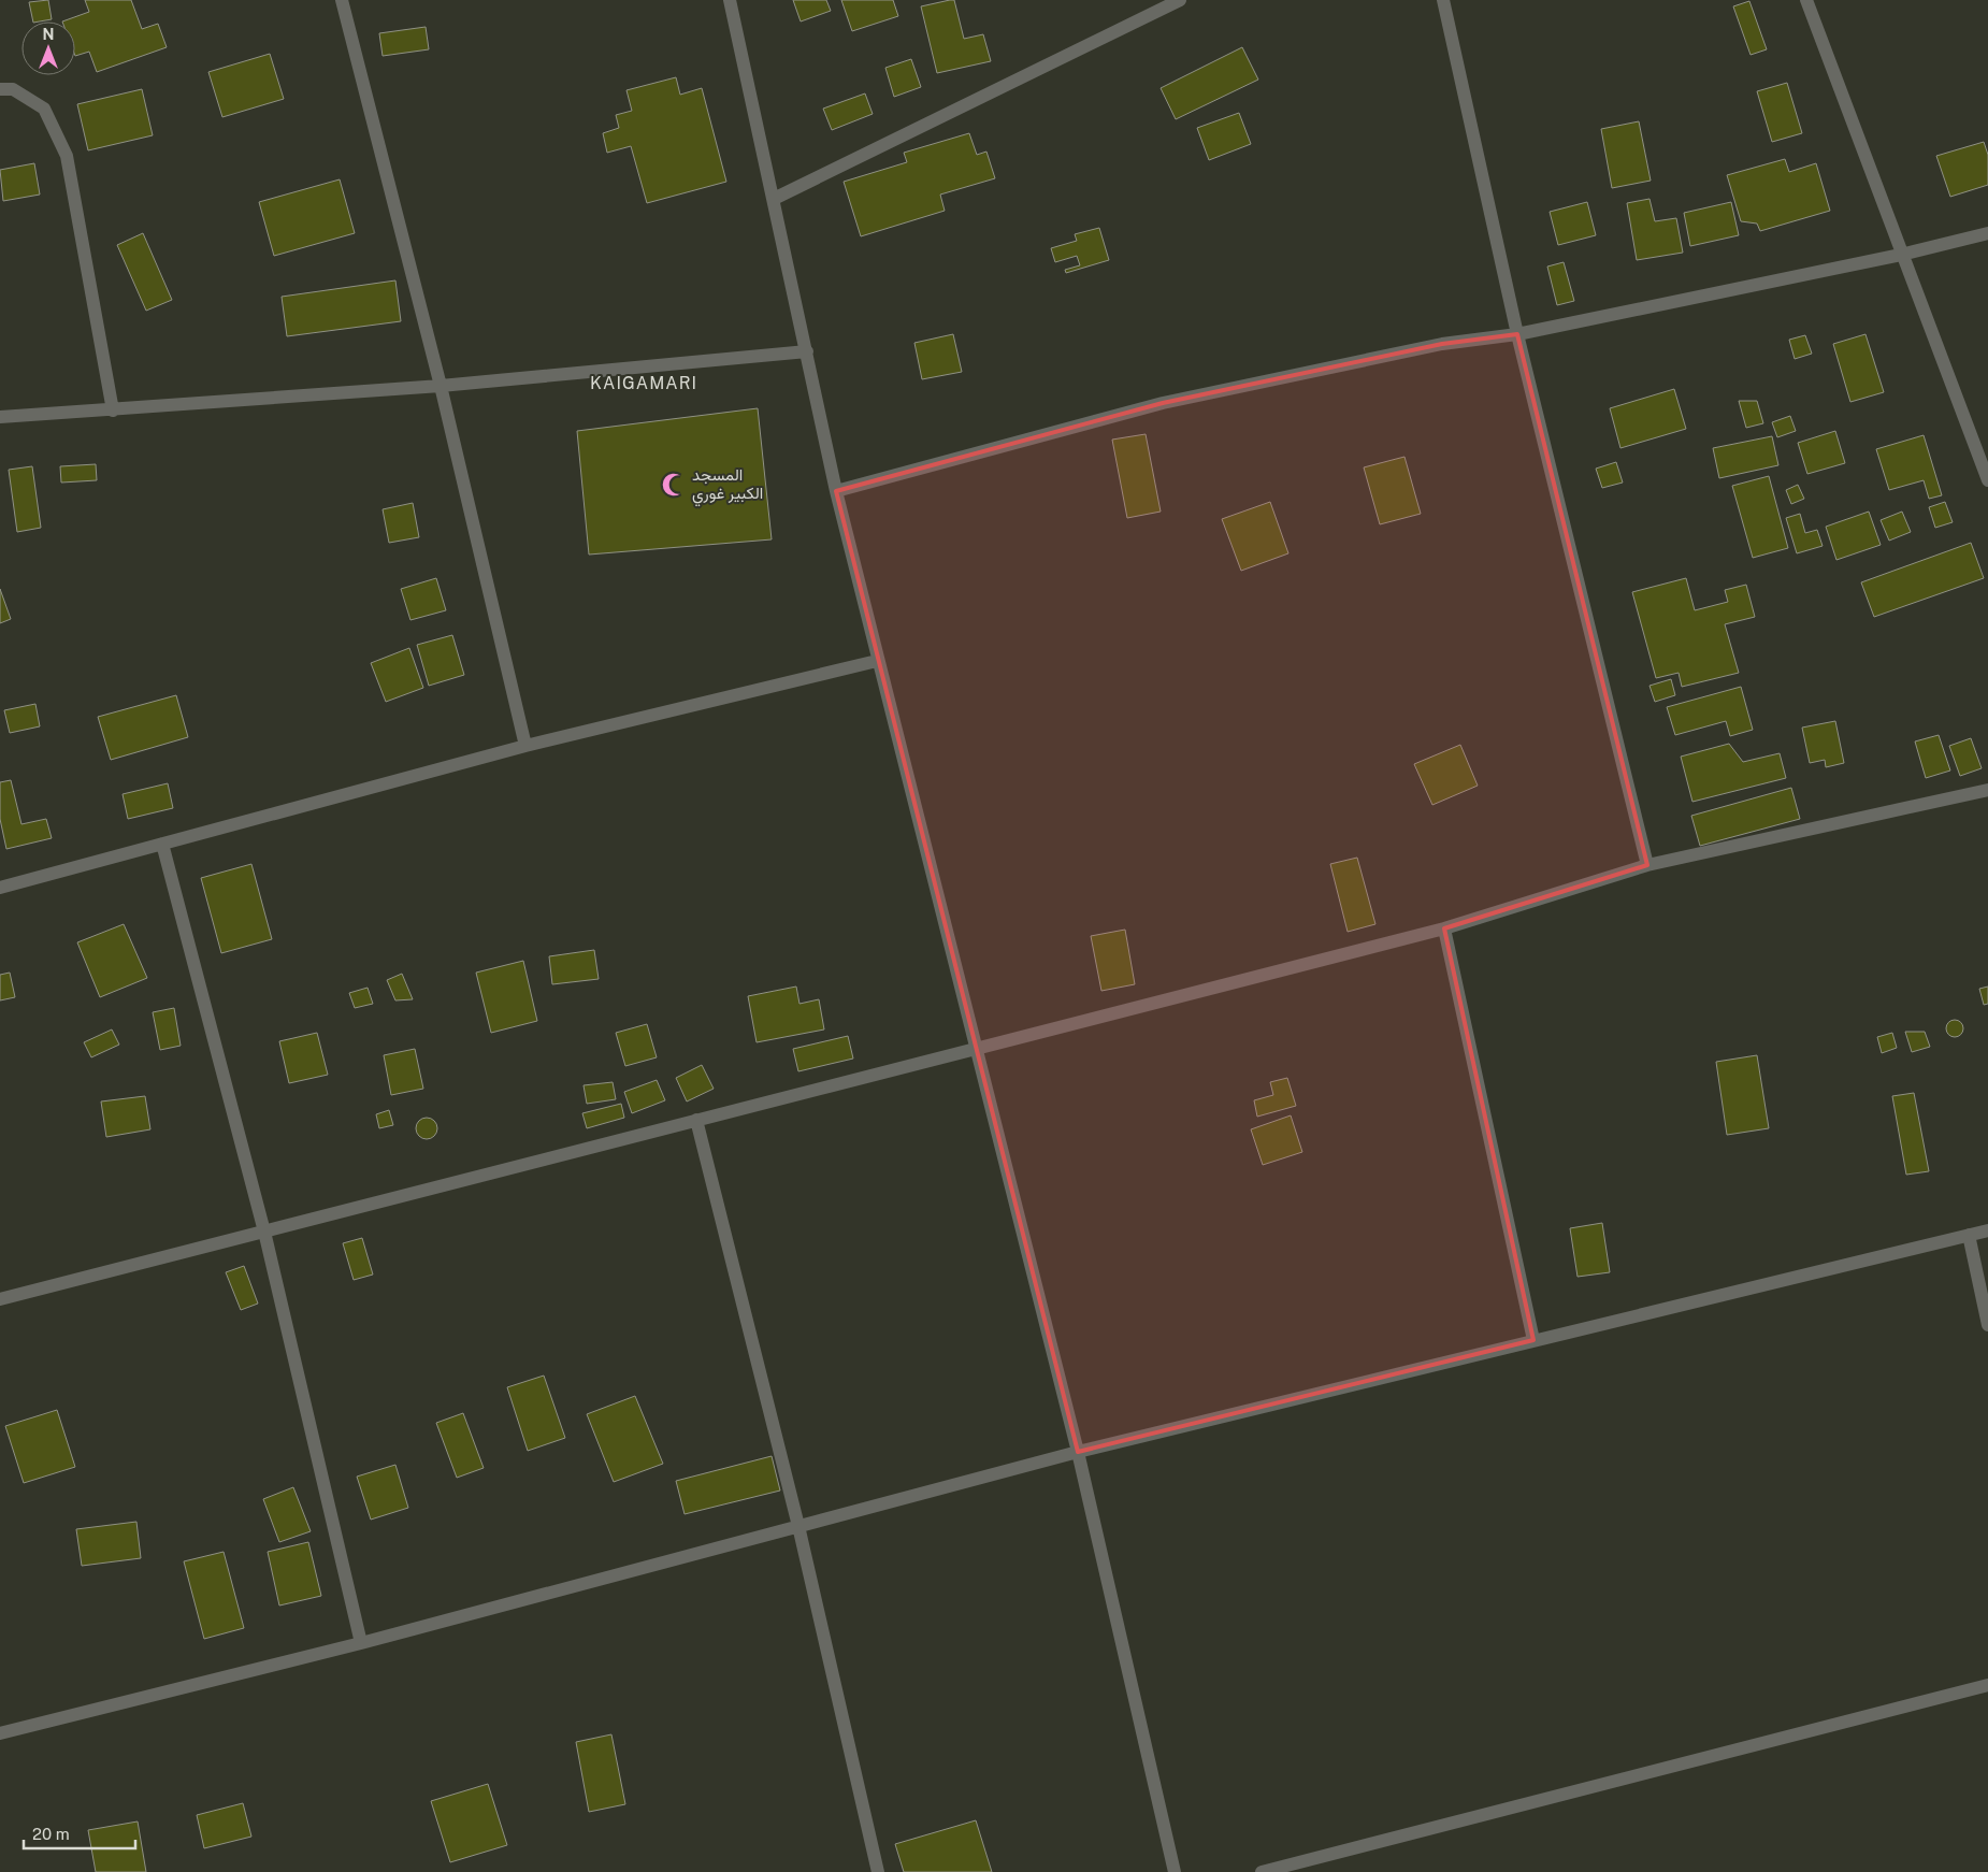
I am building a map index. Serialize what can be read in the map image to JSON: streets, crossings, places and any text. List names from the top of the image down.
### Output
{
  "districts": ["KAIGAMARI"],
  "places": {
    "mosque": ["المسجد الكبير غوري"]
  },
  "scale_bar": "20 m",
  "north": "top"
}
